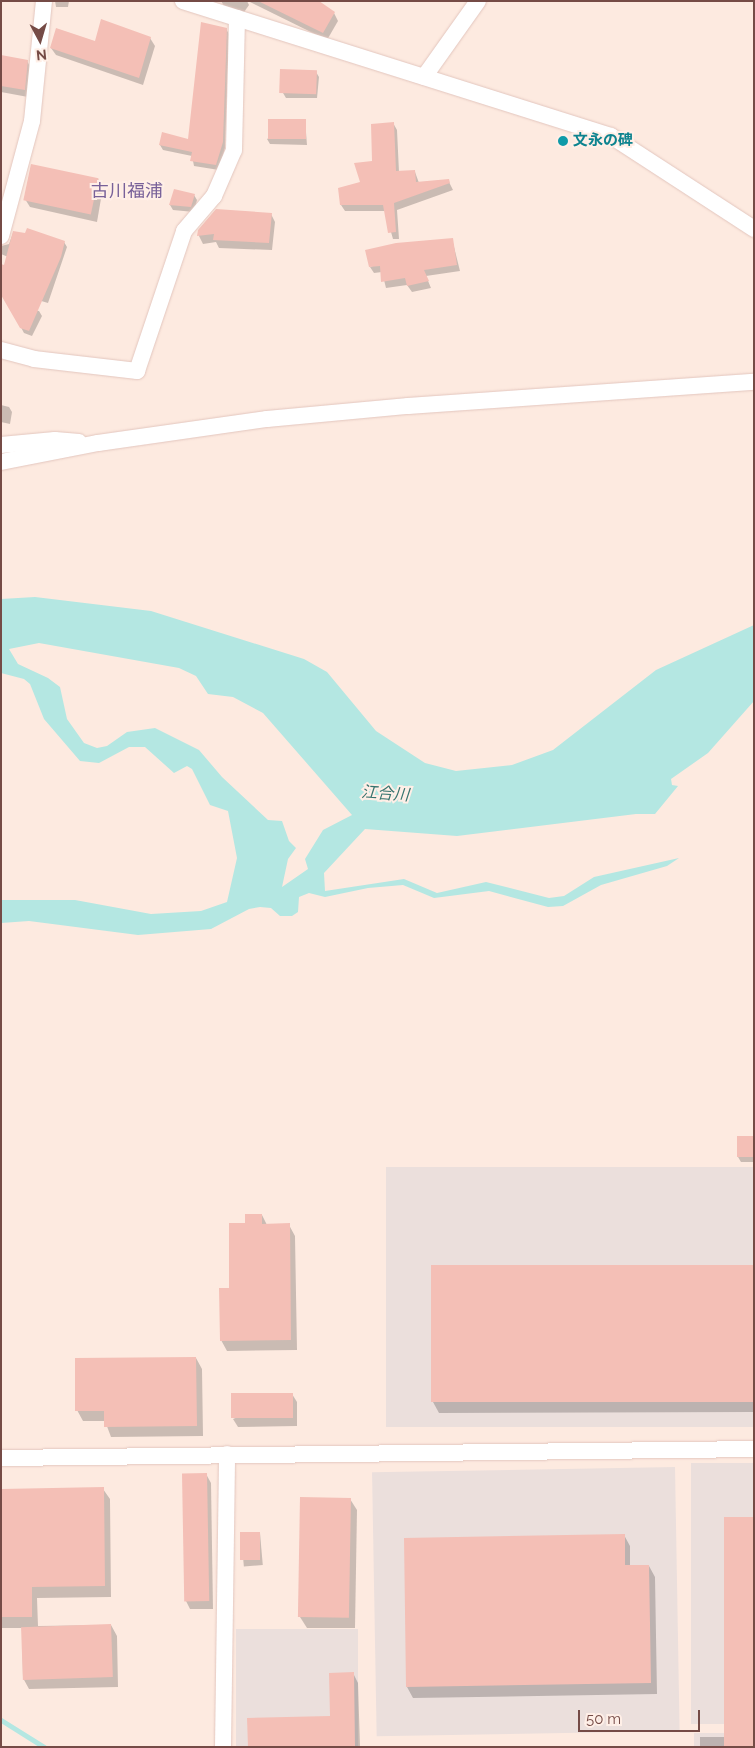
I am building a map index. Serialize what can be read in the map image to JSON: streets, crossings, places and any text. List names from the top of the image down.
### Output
{
  "districts": ["古川福浦"],
  "water": ["江合川"],
  "places": ["文永の碑"],
  "scale_bar": "50 m",
  "north": "bottom"
}
